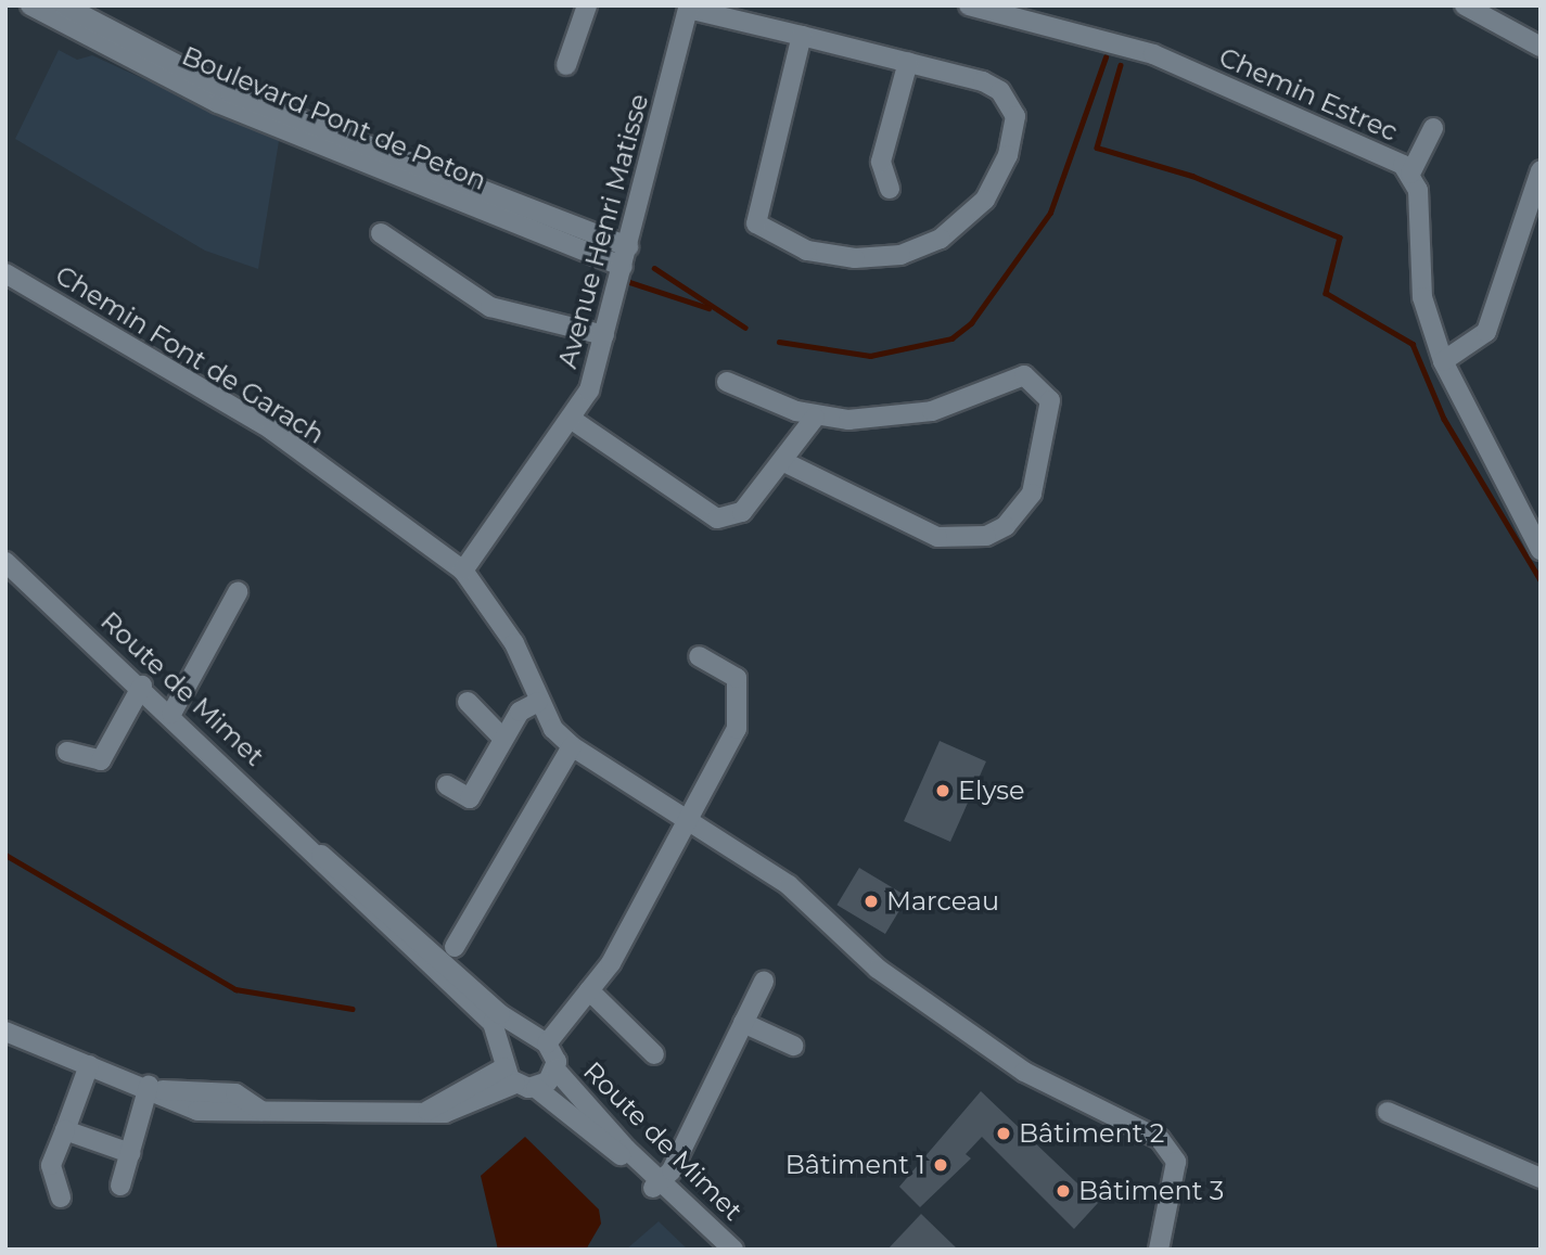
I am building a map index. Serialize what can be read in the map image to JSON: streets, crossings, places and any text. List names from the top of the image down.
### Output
{
  "streets": {
    "street": [
      "Chemin Estrec",
      "Boulevard Pont de Peton",
      "Avenue Henri Matisse",
      "Chemin Font de Garach",
      "Route de Mimet"
    ]
  },
  "crossings": [
    ["Boulevard Pont de Peton", "Avenue Henri Matisse"],
    ["Avenue Henri Matisse", "Chemin Font de Garach"]
  ],
  "places": [
    "Elyse",
    "Marceau",
    "Bâtiment 2",
    "Bâtiment 1",
    "Bâtiment 3"
  ]
}
